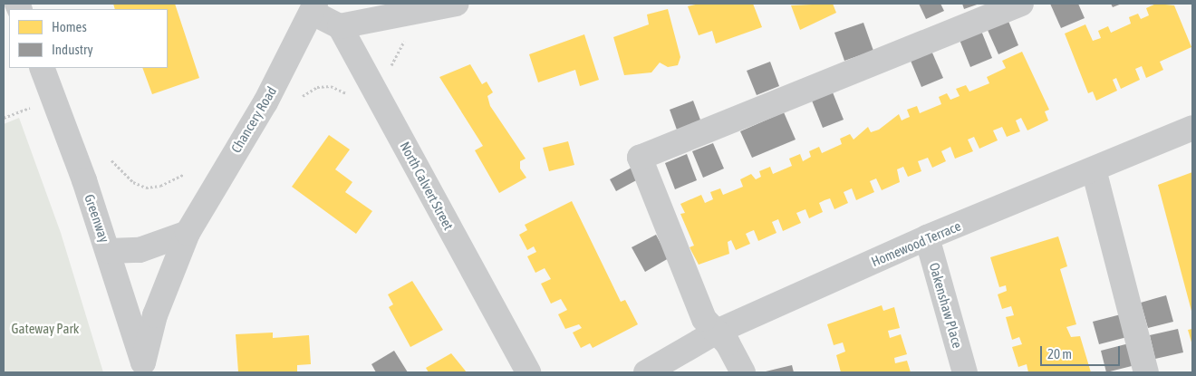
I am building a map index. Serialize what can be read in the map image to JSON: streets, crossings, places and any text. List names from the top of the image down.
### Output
{
  "streets": {
    "street": [
      "Chancery Road",
      "North Calvert Street",
      "Greenway",
      "Homewood Terrace",
      "Oakenshaw Place"
    ]
  },
  "crossings": [
    ["Chancery Road", "Greenway"],
    ["Homewood Terrace", "Oakenshaw Place"]
  ],
  "parks": ["Gateway Park"],
  "legend": ["Homes", "Industry"],
  "scale_bar": "20 m"
}
